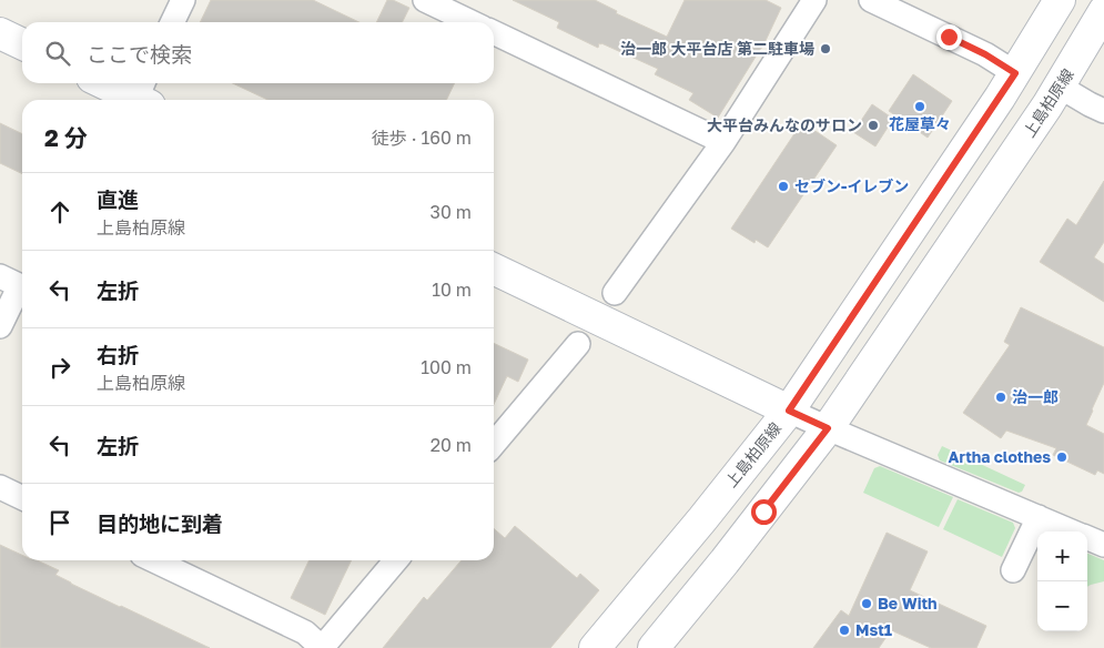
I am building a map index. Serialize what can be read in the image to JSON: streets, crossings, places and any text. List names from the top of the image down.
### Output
{
  "streets": {
    "street": ["上島柏原線"]
  },
  "places": [
    "治一郎 大平台店 第二駐車場",
    "花屋草々",
    "大平台みんなのサロン",
    "セブン-イレブン",
    "治一郎",
    "Artha clothes",
    "Be With",
    "Mst1"
  ],
  "page": {
    "search": "ここで検索",
    "heading": ["2 分", "徒歩 · 160 m"],
    "list": [
      ["直進", "上島柏原線", "30 m"],
      ["左折", "10 m"],
      ["右折", "上島柏原線", "100 m"],
      ["左折", "20 m"],
      "目的地に到着"
    ],
    "map_buttons": ["+", "−"]
  }
}
